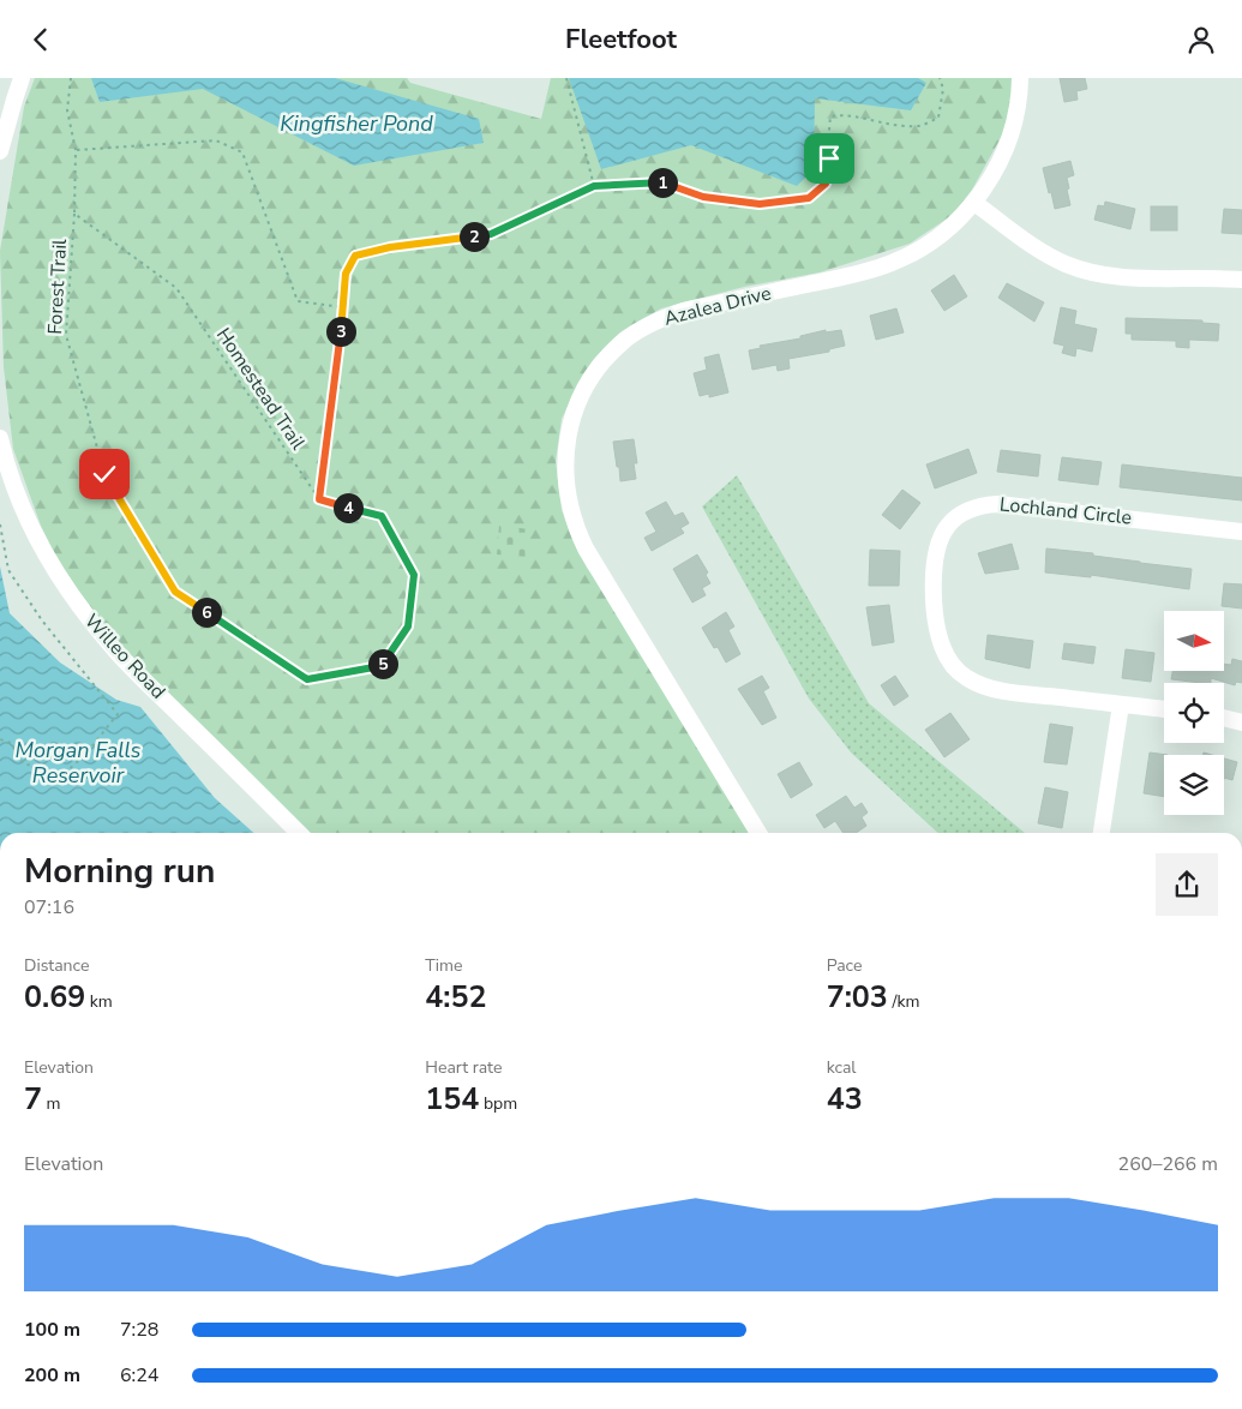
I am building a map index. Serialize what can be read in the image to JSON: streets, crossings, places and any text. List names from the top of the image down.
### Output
{
  "streets": {
    "street": ["Azalea Drive", "Lochland Circle", "Willeo Road"],
    "path": ["Forest Trail", "Homestead Trail"]
  },
  "crossings": [
    ["Forest Trail", "Homestead Trail"]
  ],
  "water": ["Kingfisher Pond", "Morgan Falls Reservoir"],
  "north": "right",
  "page": {
    "header": "Fleetfoot",
    "pins": [
      "1",
      "2",
      "3",
      "4",
      "6",
      "5"
    ],
    "heading": ["Morning run", "07:16"],
    "stats": [
      ["Distance", "0.69 km"],
      ["Time", "4:52"],
      ["Pace", "7:03 /km"],
      ["Elevation", "7 m"],
      ["Heart rate", "154 bpm"],
      ["kcal", "43"]
    ],
    "chart": ["Elevation", "260–266 m"],
    "list": [
      {
        "name": "100 m",
        "note": "7:28"
      },
      {
        "name": "200 m",
        "note": "6:24"
      }
    ]
  }
}
